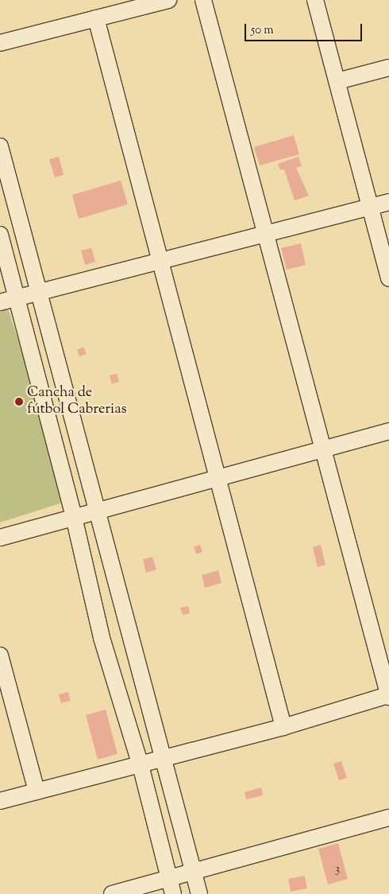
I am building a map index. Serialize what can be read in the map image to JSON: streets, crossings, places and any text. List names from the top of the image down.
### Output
{
  "places": ["Cancha de fútbol Cabrerias"],
  "house_numbers": ["3"],
  "scale_bar": "50 m"
}
